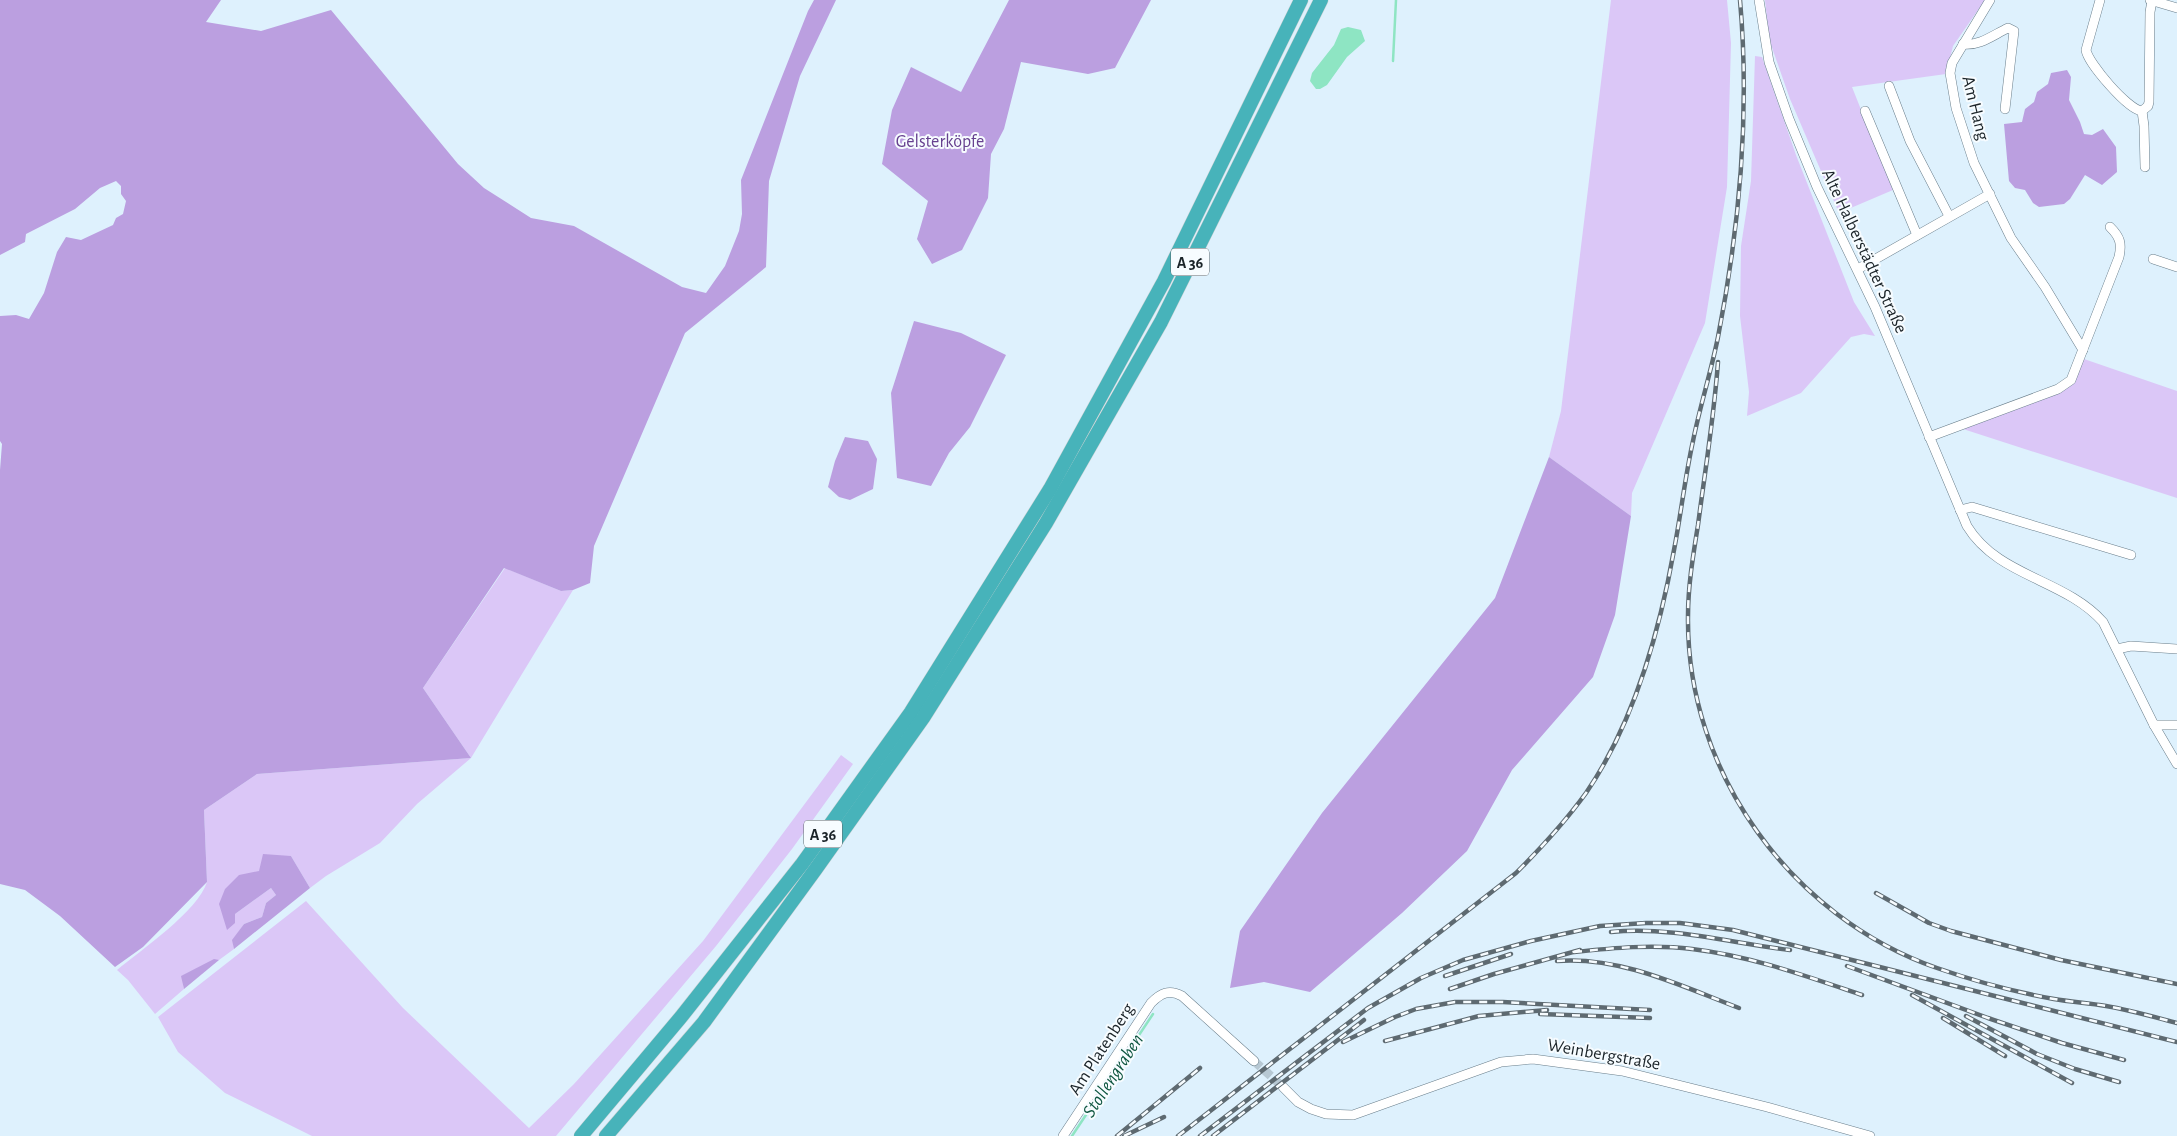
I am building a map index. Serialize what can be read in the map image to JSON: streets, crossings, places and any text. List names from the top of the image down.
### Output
{
  "streets": {
    "highway": ["A 36"],
    "street": [
      "Am Hang",
      "Alte Halberstädter Straße",
      "Am Platenberg",
      "Weinbergstraße"
    ]
  },
  "water": ["Stollengraben"],
  "parks": ["Gelsterköpfe"]
}
